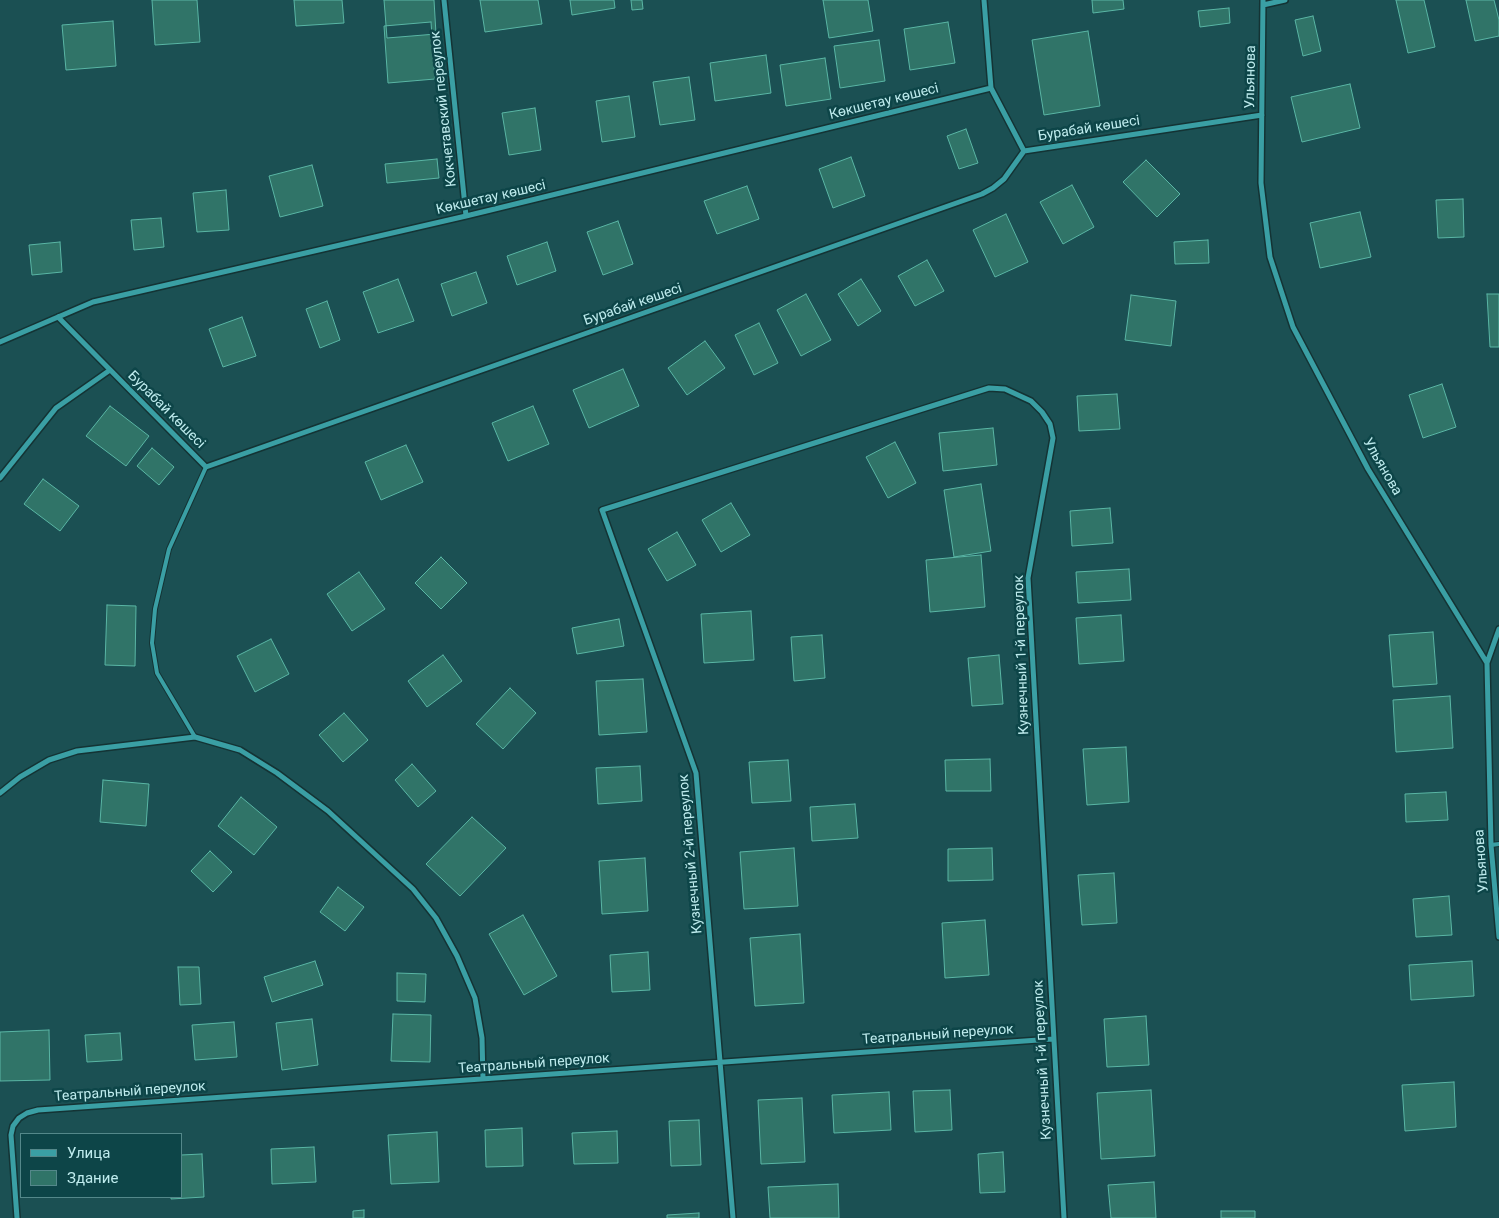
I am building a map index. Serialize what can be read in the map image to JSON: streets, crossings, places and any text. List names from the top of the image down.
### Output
{
  "streets": {
    "street": [
      "Ульянова",
      "Көкшетау көшесі",
      "Кокчетавский переулок",
      "Бурабай көшесі",
      "Кузнечный 1-й переулок",
      "Кузнечный 2-й переулок",
      "Театральный переулок"
    ]
  },
  "crossings": [
    ["Ульянова", "Бурабай көшесі"],
    ["Көкшетау көшесі", "Кокчетавский переулок"],
    ["Көкшетау көшесі", "Бурабай көшесі"],
    ["Кузнечный 1-й переулок", "Кузнечный 2-й переулок"],
    ["Кузнечный 1-й переулок", "Театральный переулок"],
    ["Кузнечный 2-й переулок", "Театральный переулок"]
  ],
  "legend": ["Улица", "Здание"]
}
